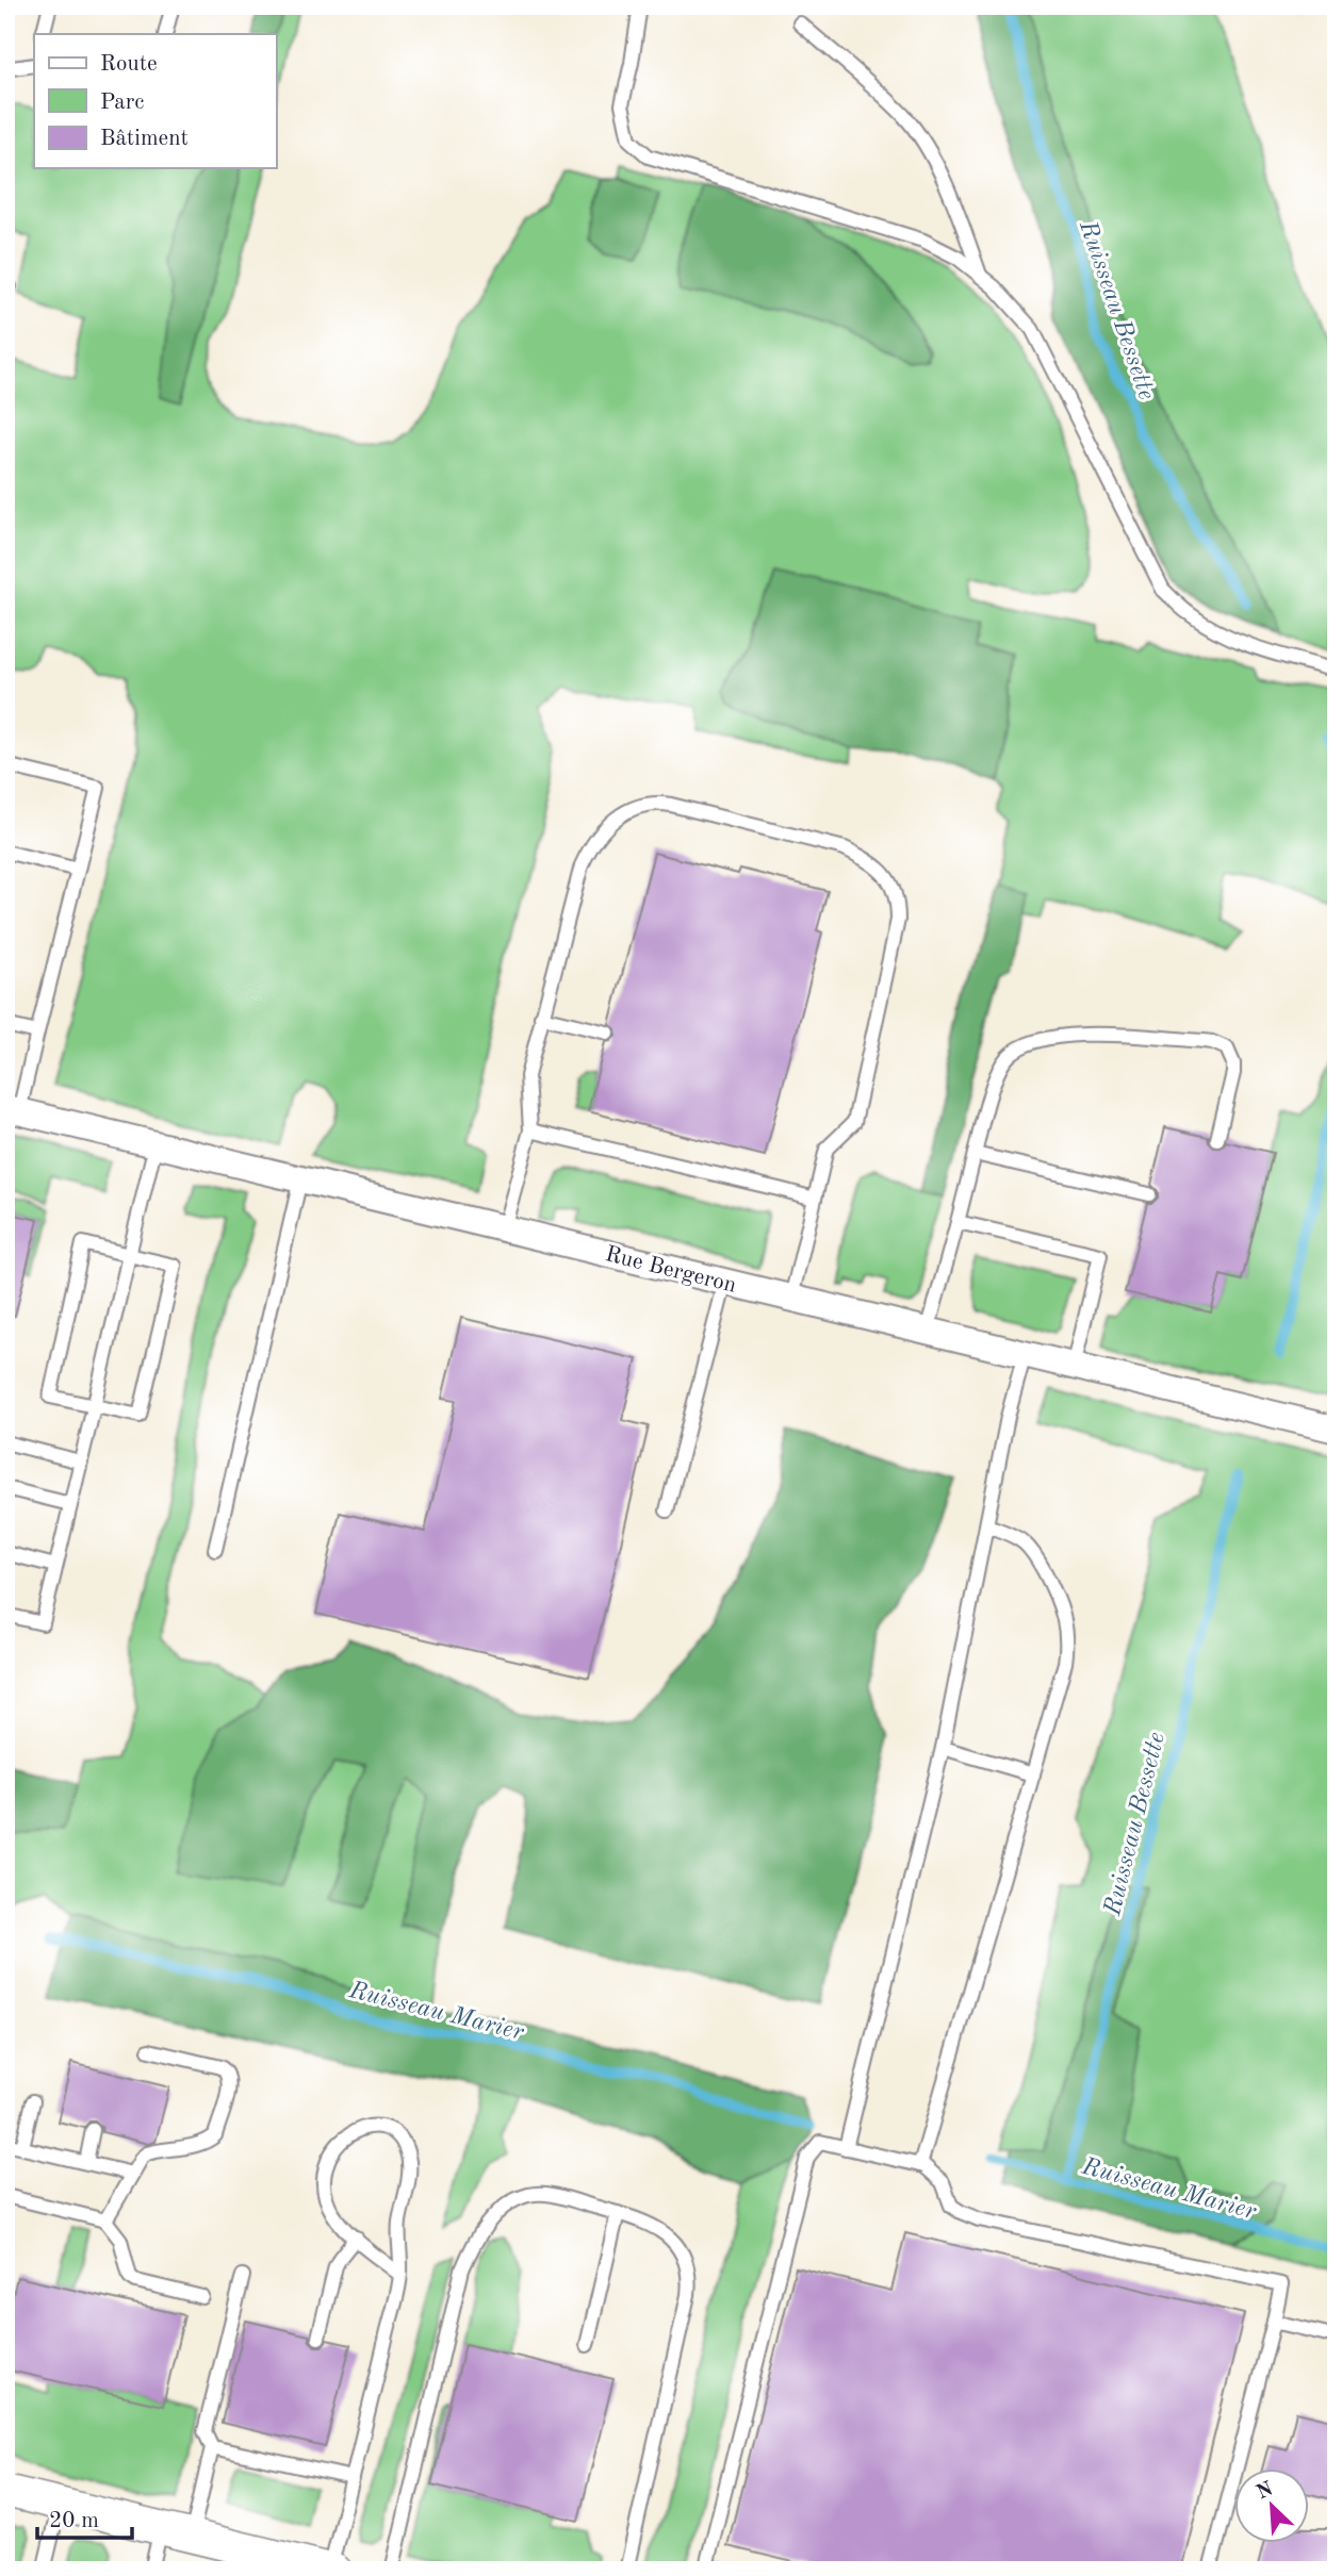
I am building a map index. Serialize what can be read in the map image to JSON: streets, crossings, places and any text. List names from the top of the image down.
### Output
{
  "streets": {
    "street": ["Rue Bergeron"]
  },
  "water": ["Ruisseau Bessette", "Ruisseau Marier"],
  "legend": ["Route", "Parc", "Bâtiment"],
  "scale_bar": "20 m",
  "north": "top left"
}
